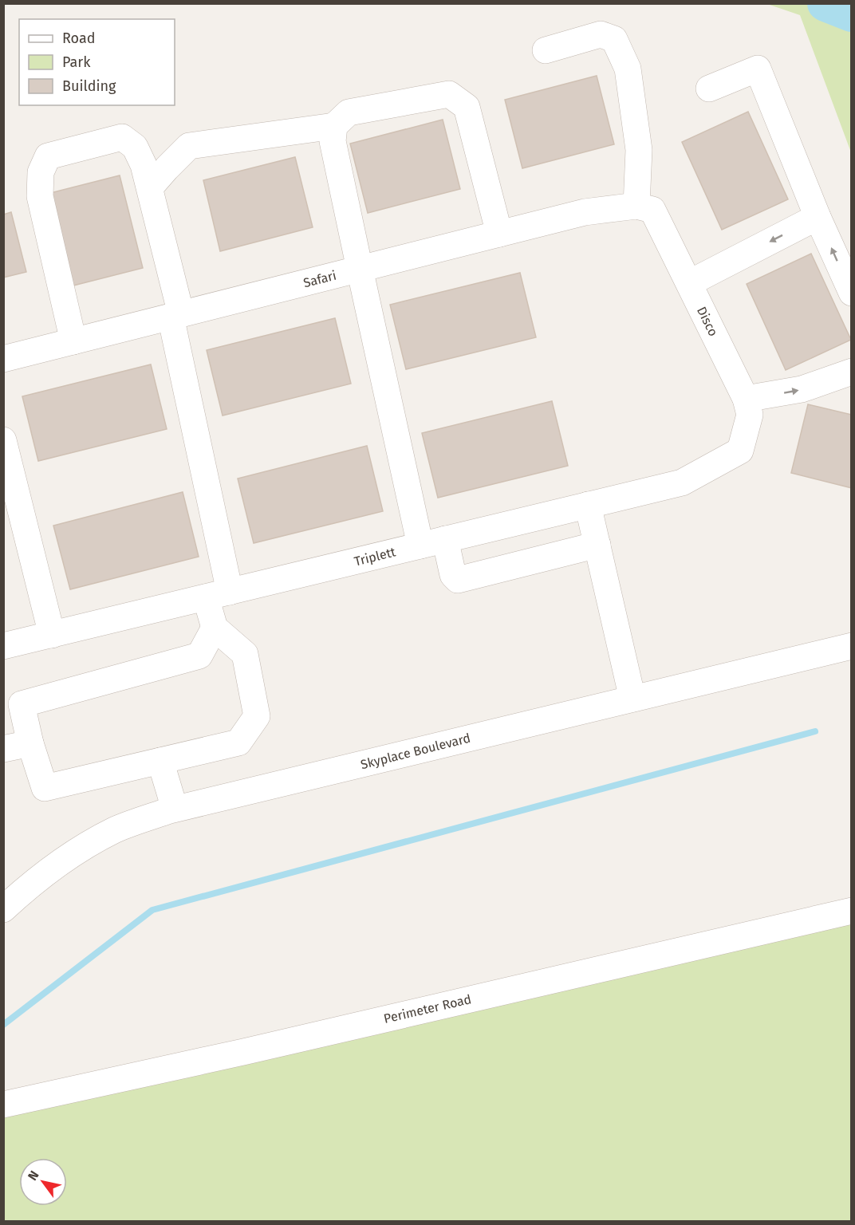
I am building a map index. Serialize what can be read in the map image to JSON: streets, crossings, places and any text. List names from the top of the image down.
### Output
{
  "streets": {
    "street": [
      "Safari",
      "Disco",
      "Triplett",
      "Skyplace Boulevard",
      "Perimeter Road"
    ]
  },
  "crossings": [
    ["Safari", "Disco"],
    ["Disco", "Triplett"]
  ],
  "legend": ["Road", "Park", "Building"],
  "north": "top left"
}
